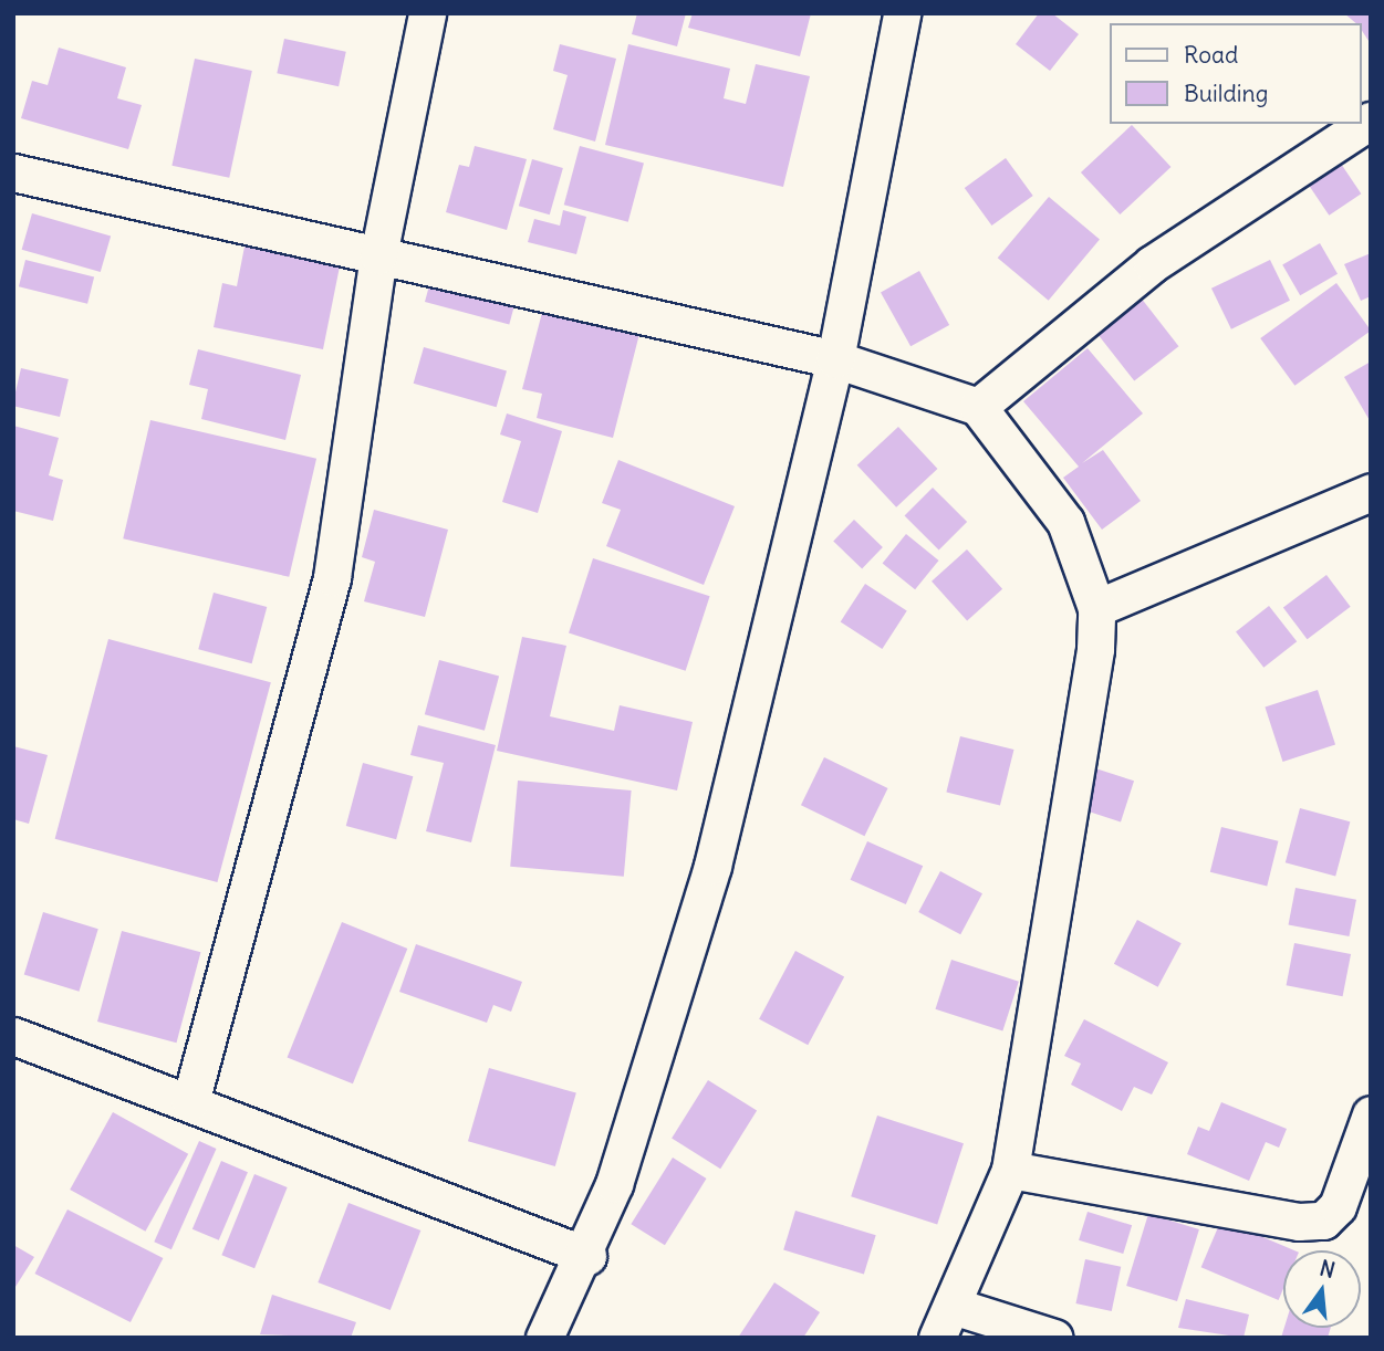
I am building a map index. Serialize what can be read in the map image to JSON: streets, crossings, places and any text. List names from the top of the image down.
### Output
{
  "legend": ["Road", "Building"],
  "north": "top"
}
